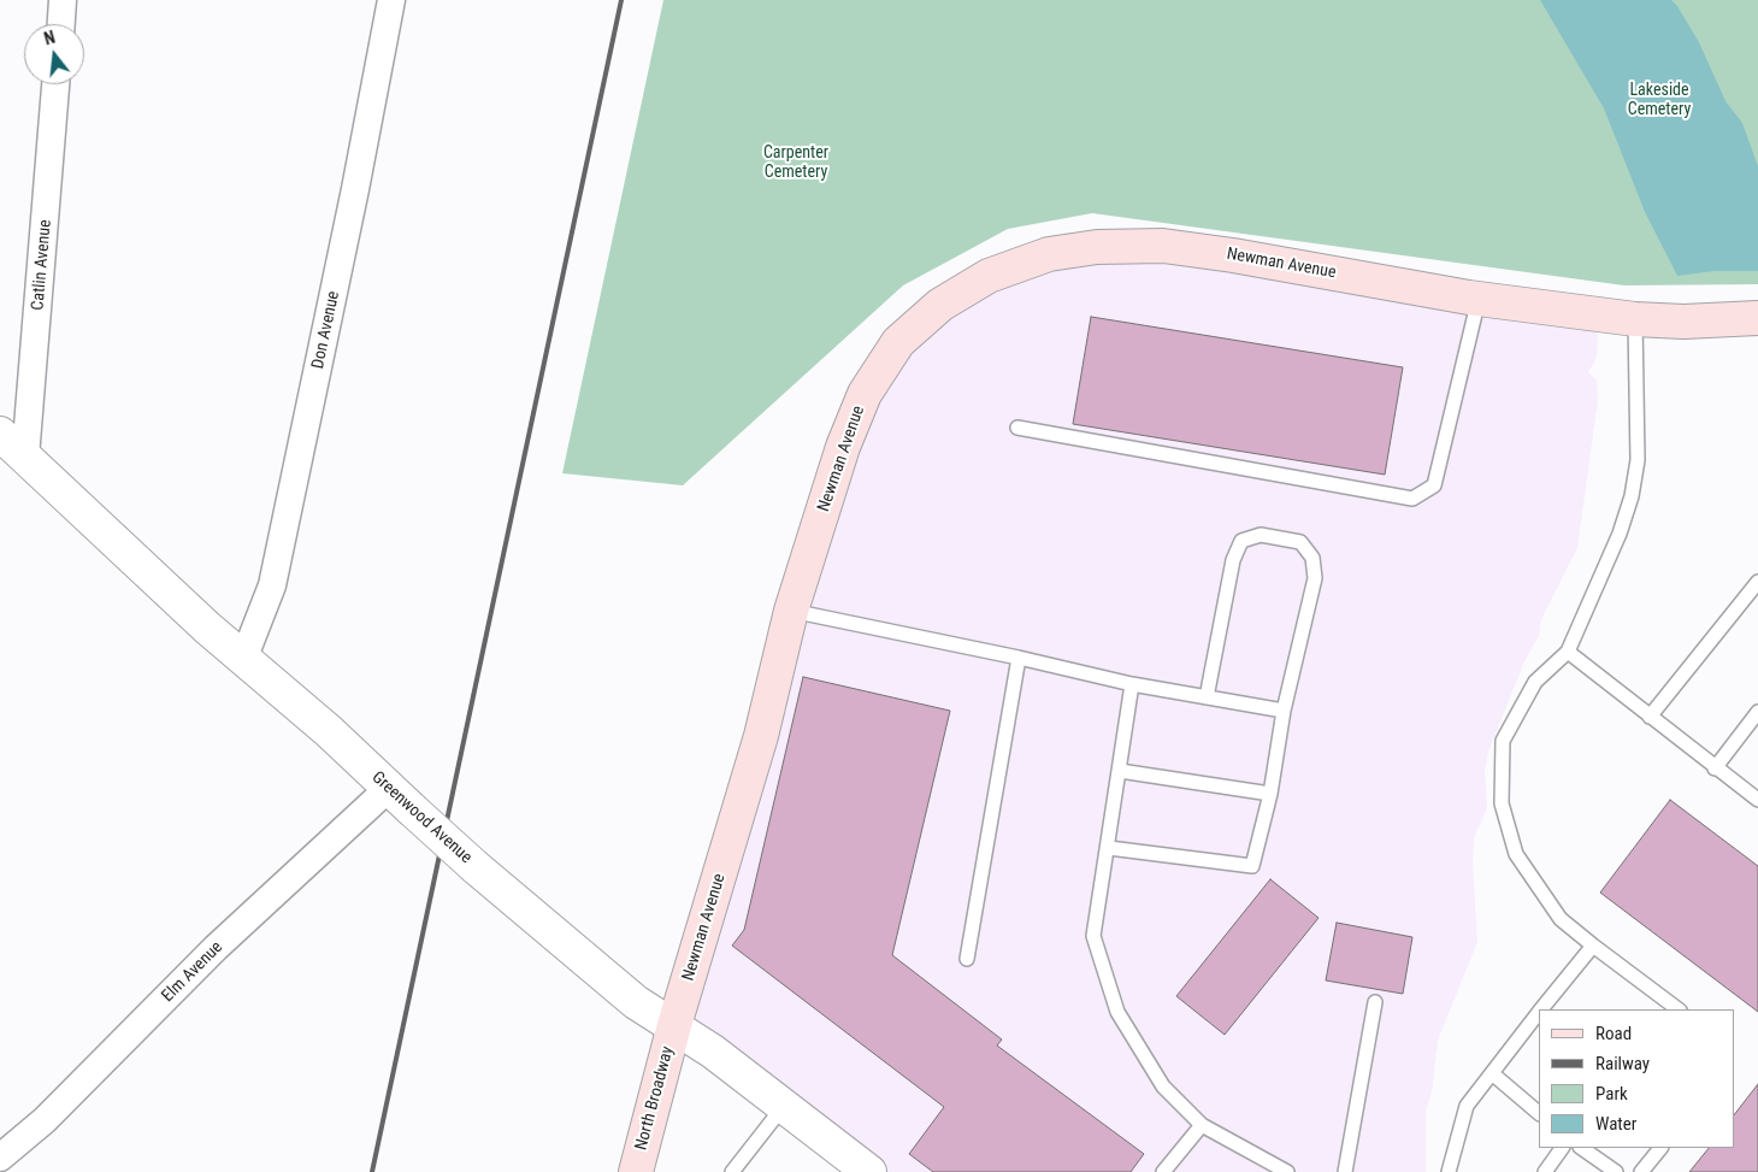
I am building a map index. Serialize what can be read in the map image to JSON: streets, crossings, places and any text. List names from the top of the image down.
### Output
{
  "streets": {
    "main road": ["Newman Avenue", "North Broadway"],
    "street": [
      "Catlin Avenue",
      "Don Avenue",
      "Greenwood Avenue",
      "Elm Avenue"
    ]
  },
  "crossings": [
    ["Newman Avenue", "Greenwood Avenue"],
    ["Newman Avenue", "North Broadway"],
    ["Catlin Avenue", "Greenwood Avenue"],
    ["Don Avenue", "Greenwood Avenue"],
    ["Greenwood Avenue", "Elm Avenue"],
    ["Greenwood Avenue", "North Broadway"]
  ],
  "parks": ["Lakeside Cemetery", "Carpenter Cemetery"],
  "legend": [
    "Road",
    "Railway",
    "Park",
    "Water"
  ],
  "north": "top"
}
